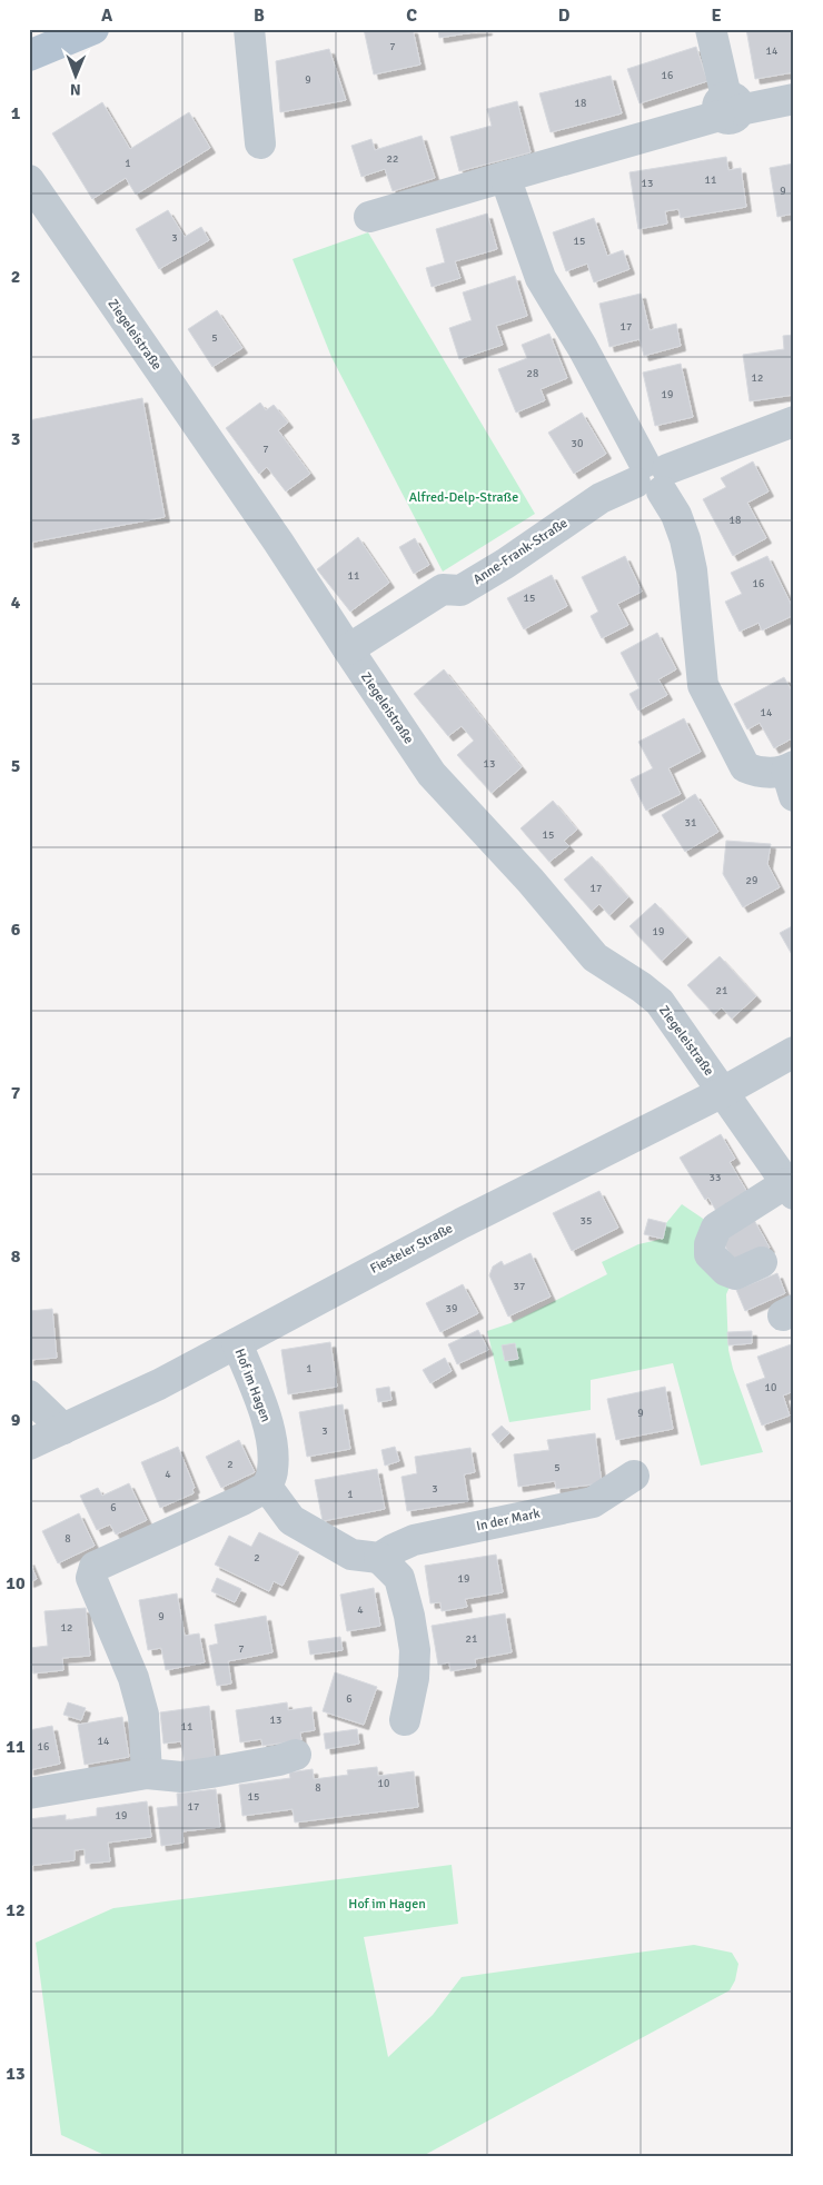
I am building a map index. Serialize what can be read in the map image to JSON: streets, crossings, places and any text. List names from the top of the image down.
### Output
{
  "streets": {
    "street": [
      "Ziegeleistraße",
      "Anne-Frank-Straße",
      "Fiesteler Straße",
      "Hof im Hagen",
      "In der Mark"
    ]
  },
  "crossings": [
    ["Ziegeleistraße", "Anne-Frank-Straße"],
    ["Ziegeleistraße", "Fiesteler Straße"],
    ["Fiesteler Straße", "Hof im Hagen"]
  ],
  "parks": ["Alfred-Delp-Straße", "Hof im Hagen"],
  "house_numbers": [
    "7",
    "14",
    "16",
    "9",
    "18",
    "22",
    "1",
    "11",
    "13",
    "9",
    "3",
    "15",
    "17",
    "5",
    "28",
    "12",
    "19",
    "30",
    "7",
    "18",
    "11",
    "16",
    "15",
    "14",
    "13",
    "31",
    "15",
    "29",
    "17",
    "19",
    "21",
    "33",
    "35",
    "37",
    "39",
    "1",
    "10",
    "9",
    "3",
    "2",
    "5",
    "4",
    "3",
    "1",
    "6",
    "8",
    "2",
    "19",
    "4",
    "9",
    "12",
    "21",
    "7",
    "6",
    "13",
    "11",
    "14",
    "16",
    "10",
    "8",
    "15",
    "17",
    "19"
  ],
  "north": "bottom",
  "grid": {
    "columns": [
      "A",
      "B",
      "C",
      "D",
      "E"
    ],
    "rows": [
      "1",
      "2",
      "3",
      "4",
      "5",
      "6",
      "7",
      "8",
      "9",
      "10",
      "11",
      "12",
      "13"
    ]
  }
}
